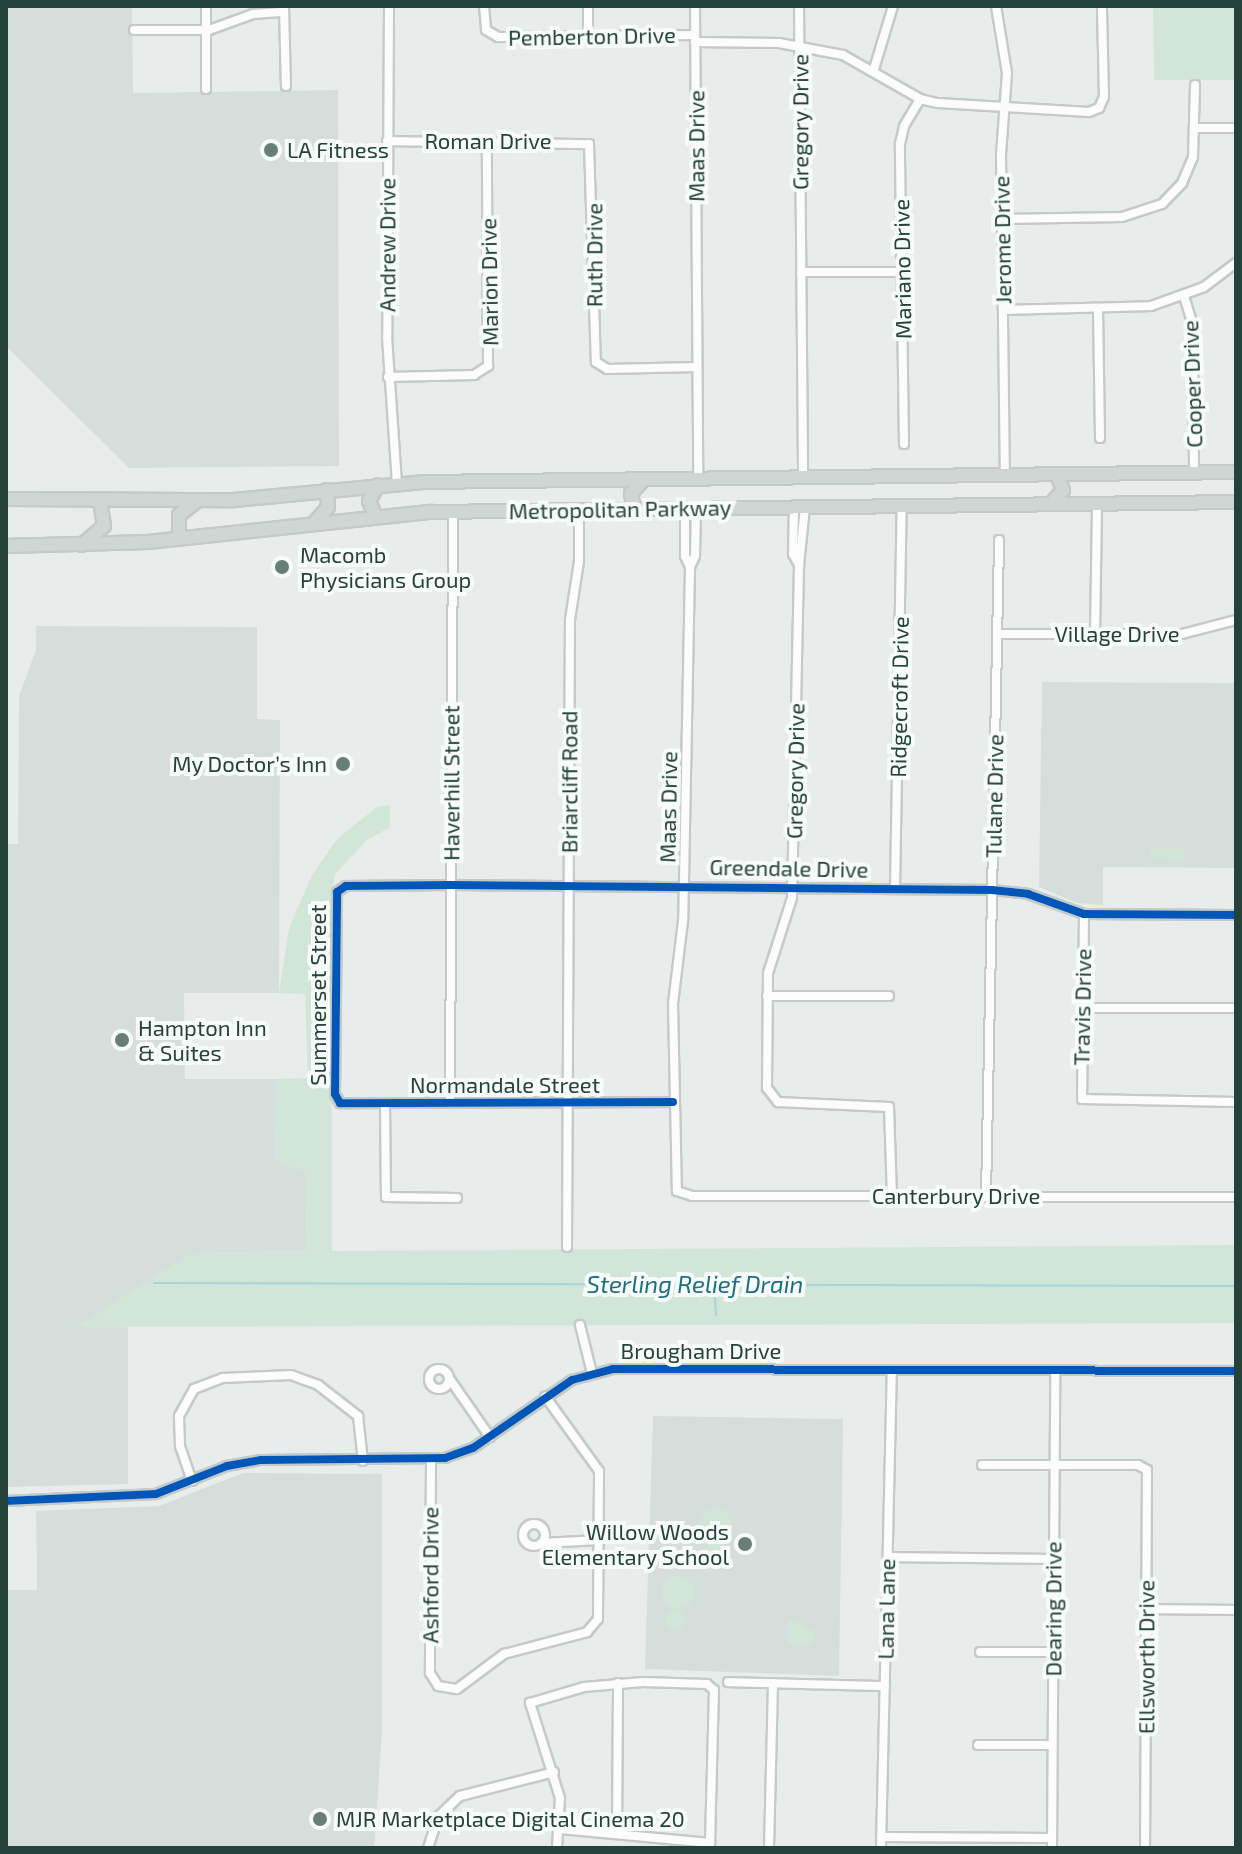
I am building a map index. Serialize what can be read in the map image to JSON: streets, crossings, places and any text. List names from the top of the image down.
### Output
{
  "streets": {
    "main road": ["Metropolitan Parkway"],
    "street": [
      "Pemberton Drive",
      "Gregory Drive",
      "Roman Drive",
      "Maas Drive",
      "Jerome Drive",
      "Andrew Drive",
      "Ruth Drive",
      "Mariano Drive",
      "Marion Drive",
      "Cooper Drive",
      "Village Drive",
      "Ridgecroft Drive",
      "Briarcliff Road",
      "Haverhill Street",
      "Tulane Drive",
      "Greendale Drive",
      "Summerset Street",
      "Travis Drive",
      "Normandale Street",
      "Canterbury Drive",
      "Brougham Drive",
      "Ashford Drive",
      "Lana Lane",
      "Dearing Drive",
      "Ellsworth Drive"
    ]
  },
  "crossings": [
    ["Pemberton Drive", "Gregory Drive"],
    ["Pemberton Drive", "Maas Drive"],
    ["Pemberton Drive", "Jerome Drive"],
    ["Pemberton Drive", "Mariano Drive"],
    ["Gregory Drive", "Metropolitan Parkway"],
    ["Gregory Drive", "Greendale Drive"],
    ["Gregory Drive", "Canterbury Drive"],
    ["Roman Drive", "Andrew Drive"],
    ["Roman Drive", "Ruth Drive"],
    ["Roman Drive", "Marion Drive"],
    ["Maas Drive", "Ruth Drive"],
    ["Maas Drive", "Metropolitan Parkway"],
    ["Maas Drive", "Greendale Drive"],
    ["Maas Drive", "Normandale Street"],
    ["Maas Drive", "Canterbury Drive"],
    ["Jerome Drive", "Metropolitan Parkway"],
    ["Andrew Drive", "Marion Drive"],
    ["Andrew Drive", "Metropolitan Parkway"],
    ["Cooper Drive", "Metropolitan Parkway"],
    ["Metropolitan Parkway", "Ridgecroft Drive"],
    ["Metropolitan Parkway", "Briarcliff Road"],
    ["Metropolitan Parkway", "Haverhill Street"],
    ["Village Drive", "Tulane Drive"],
    ["Ridgecroft Drive", "Greendale Drive"],
    ["Briarcliff Road", "Greendale Drive"],
    ["Briarcliff Road", "Normandale Street"],
    ["Haverhill Street", "Greendale Drive"],
    ["Haverhill Street", "Normandale Street"],
    ["Tulane Drive", "Greendale Drive"],
    ["Tulane Drive", "Canterbury Drive"],
    ["Greendale Drive", "Summerset Street"],
    ["Greendale Drive", "Travis Drive"],
    ["Summerset Street", "Normandale Street"],
    ["Brougham Drive", "Ashford Drive"],
    ["Brougham Drive", "Lana Lane"],
    ["Brougham Drive", "Dearing Drive"],
    ["Dearing Drive", "Ellsworth Drive"]
  ],
  "water": ["Sterling Relief Drain"],
  "places": [
    "LA Fitness",
    "Macomb Physicians Group",
    "My Doctor’s Inn",
    "Hampton Inn & Suites",
    "Willow Woods Elementary School",
    "MJR Marketplace Digital Cinema 20"
  ]
}
